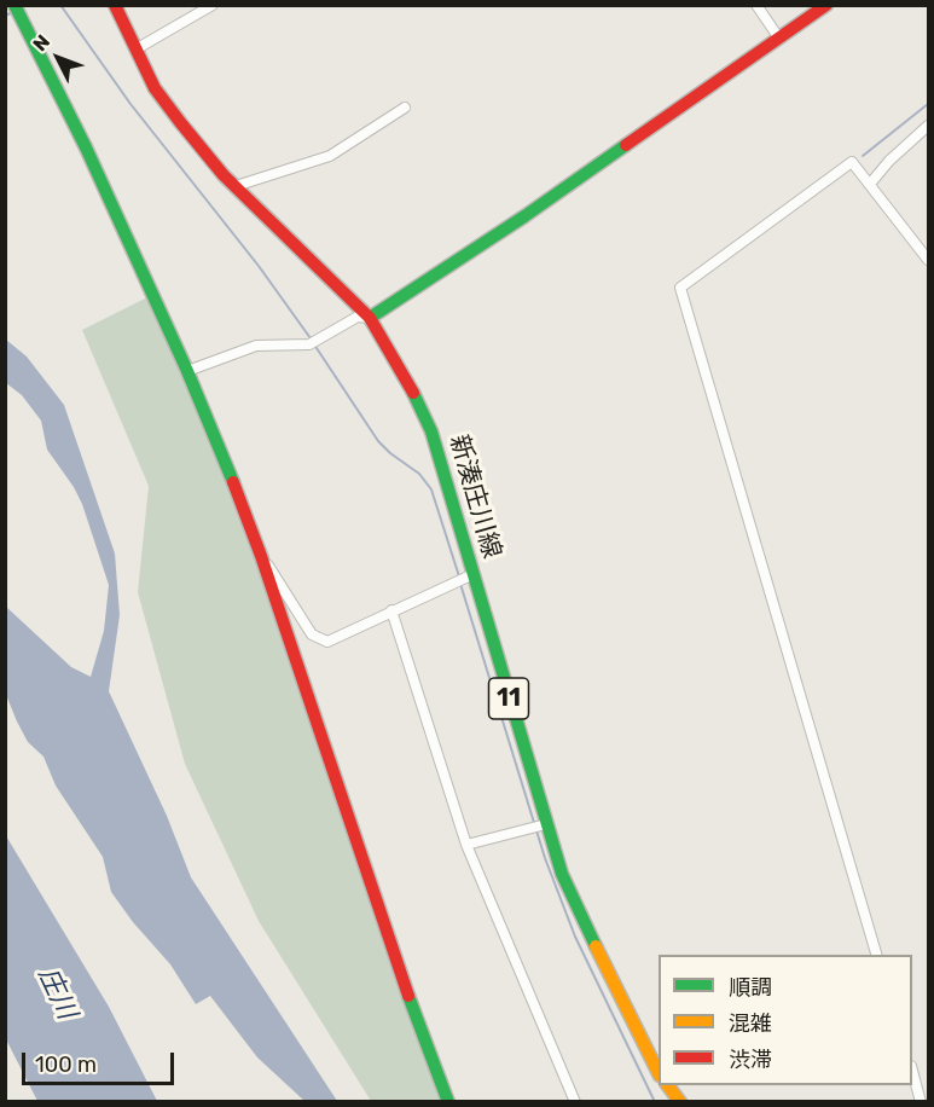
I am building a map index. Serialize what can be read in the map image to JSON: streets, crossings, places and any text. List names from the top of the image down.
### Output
{
  "streets": {
    "street": ["新湊庄川線", "11"]
  },
  "water": ["庄川"],
  "legend": ["順調", "混雑", "渋滞"],
  "scale_bar": "100 m",
  "north": "top left"
}
